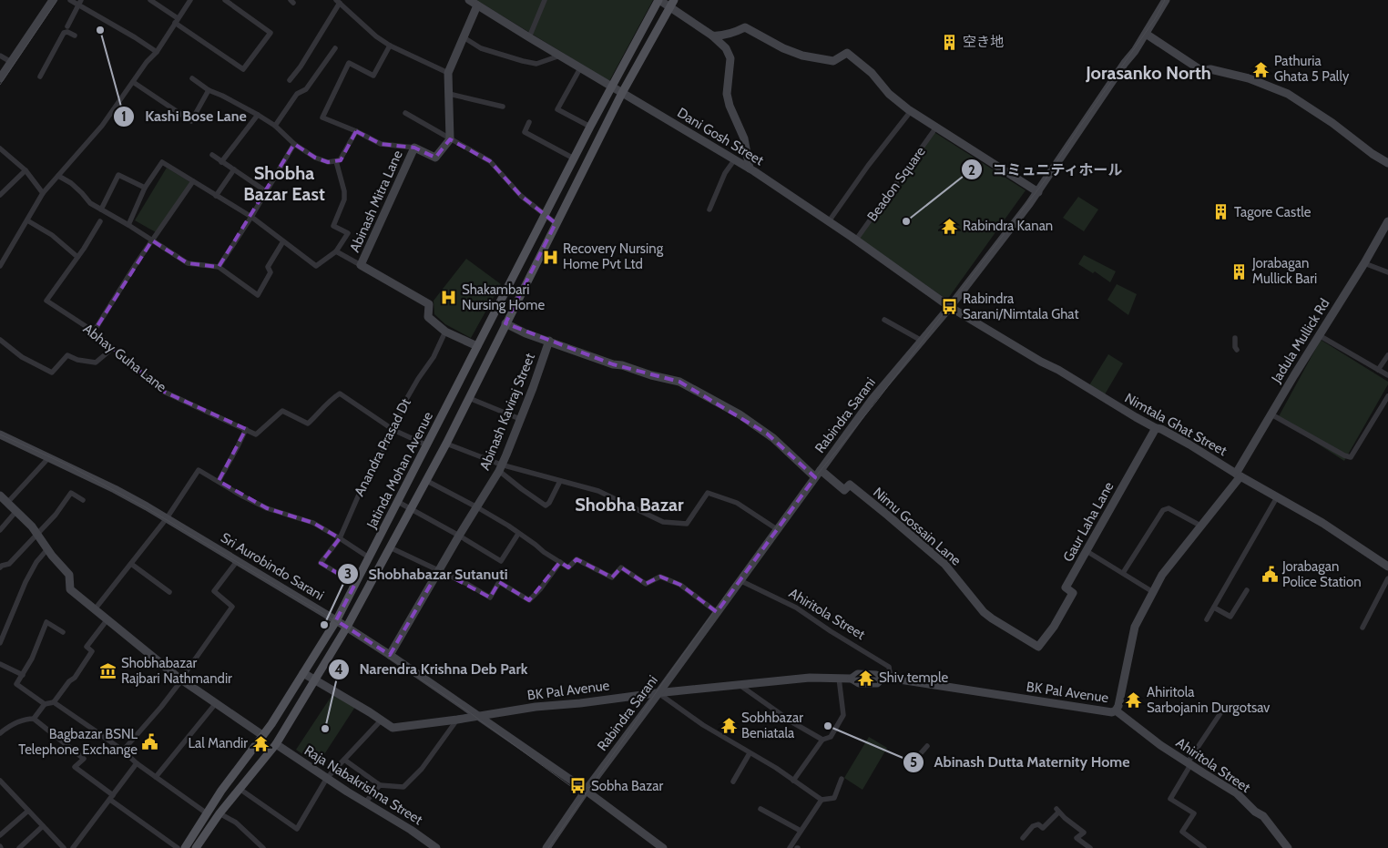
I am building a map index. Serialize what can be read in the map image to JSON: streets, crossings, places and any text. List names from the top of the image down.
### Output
{
  "streets": {
    "main road": ["Jatinda Mohan Avenue"],
    "street": [
      "Dani Gosh Street",
      "Beadon Square",
      "Abinash Mitra Lane",
      "Jadula Mullick Rd",
      "Abhay Guha Lane",
      "Abinash Kaviraj Street",
      "Rabindra Sarani",
      "Nimtala Ghat Street",
      "Anandra Prasad Dt",
      "Gaur Laha Lane",
      "Nimu Gossain Lane",
      "Sri Aurobindo Sarani",
      "Ahiritola Street",
      "BK Pal Avenue",
      "Raja Nabakrishna Street"
    ]
  },
  "crossings": [
    ["Dani Gosh Street", "Beadon Square"],
    ["Dani Gosh Street", "Rabindra Sarani"],
    ["Dani Gosh Street", "Nimtala Ghat Street"],
    ["Dani Gosh Street", "Jatinda Mohan Avenue"],
    ["Jadula Mullick Rd", "Nimtala Ghat Street"],
    ["Jadula Mullick Rd", "BK Pal Avenue"],
    ["Abhay Guha Lane", "Anandra Prasad Dt"],
    ["Abinash Kaviraj Street", "Sri Aurobindo Sarani"],
    ["Rabindra Sarani", "Nimtala Ghat Street"],
    ["Rabindra Sarani", "Nimu Gossain Lane"],
    ["Rabindra Sarani", "Sri Aurobindo Sarani"],
    ["Rabindra Sarani", "Ahiritola Street"],
    ["Rabindra Sarani", "BK Pal Avenue"],
    ["Nimtala Ghat Street", "Gaur Laha Lane"],
    ["Nimtala Ghat Street", "BK Pal Avenue"],
    ["Anandra Prasad Dt", "Jatinda Mohan Avenue"],
    ["Jatinda Mohan Avenue", "Sri Aurobindo Sarani"],
    ["Jatinda Mohan Avenue", "BK Pal Avenue"],
    ["Gaur Laha Lane", "Nimu Gossain Lane"],
    ["Sri Aurobindo Sarani", "BK Pal Avenue"],
    ["Ahiritola Street", "BK Pal Avenue"]
  ],
  "districts": ["Jorasanko North", "Shobha Bazar East", "Shobha Bazar"],
  "places": {
    "other": [
      "Kashi Bose Lane",
      "コミュニティホール",
      "Shobhabazar Sutanuti",
      "Abinash Dutta Maternity Home",
      "Narendra Krishna Deb Park"
    ],
    "building": ["空き地", "Tagore Castle", "Jorabagan Mullick Bari"],
    "temple": [
      "Pathuria Ghata 5 Pally",
      "Rabindra Kanan",
      "Shiv temple",
      "Ahiritola Sarbojanin Durgotsav",
      "Sobhbazar Beniatala",
      "Lal Mandir"
    ],
    "hospital": ["Recovery Nursing Home Pvt Ltd", "Shakambari Nursing Home"],
    "bus stop": ["Rabindra Sarani/Nimtala Ghat", "Sobha Bazar"],
    "public building": ["Jorabagan Police Station", "Bagbazar BSNL Telephone Exchange"],
    "museum": ["Shobhabazar Rajbari Nathmandir"]
  }
}
